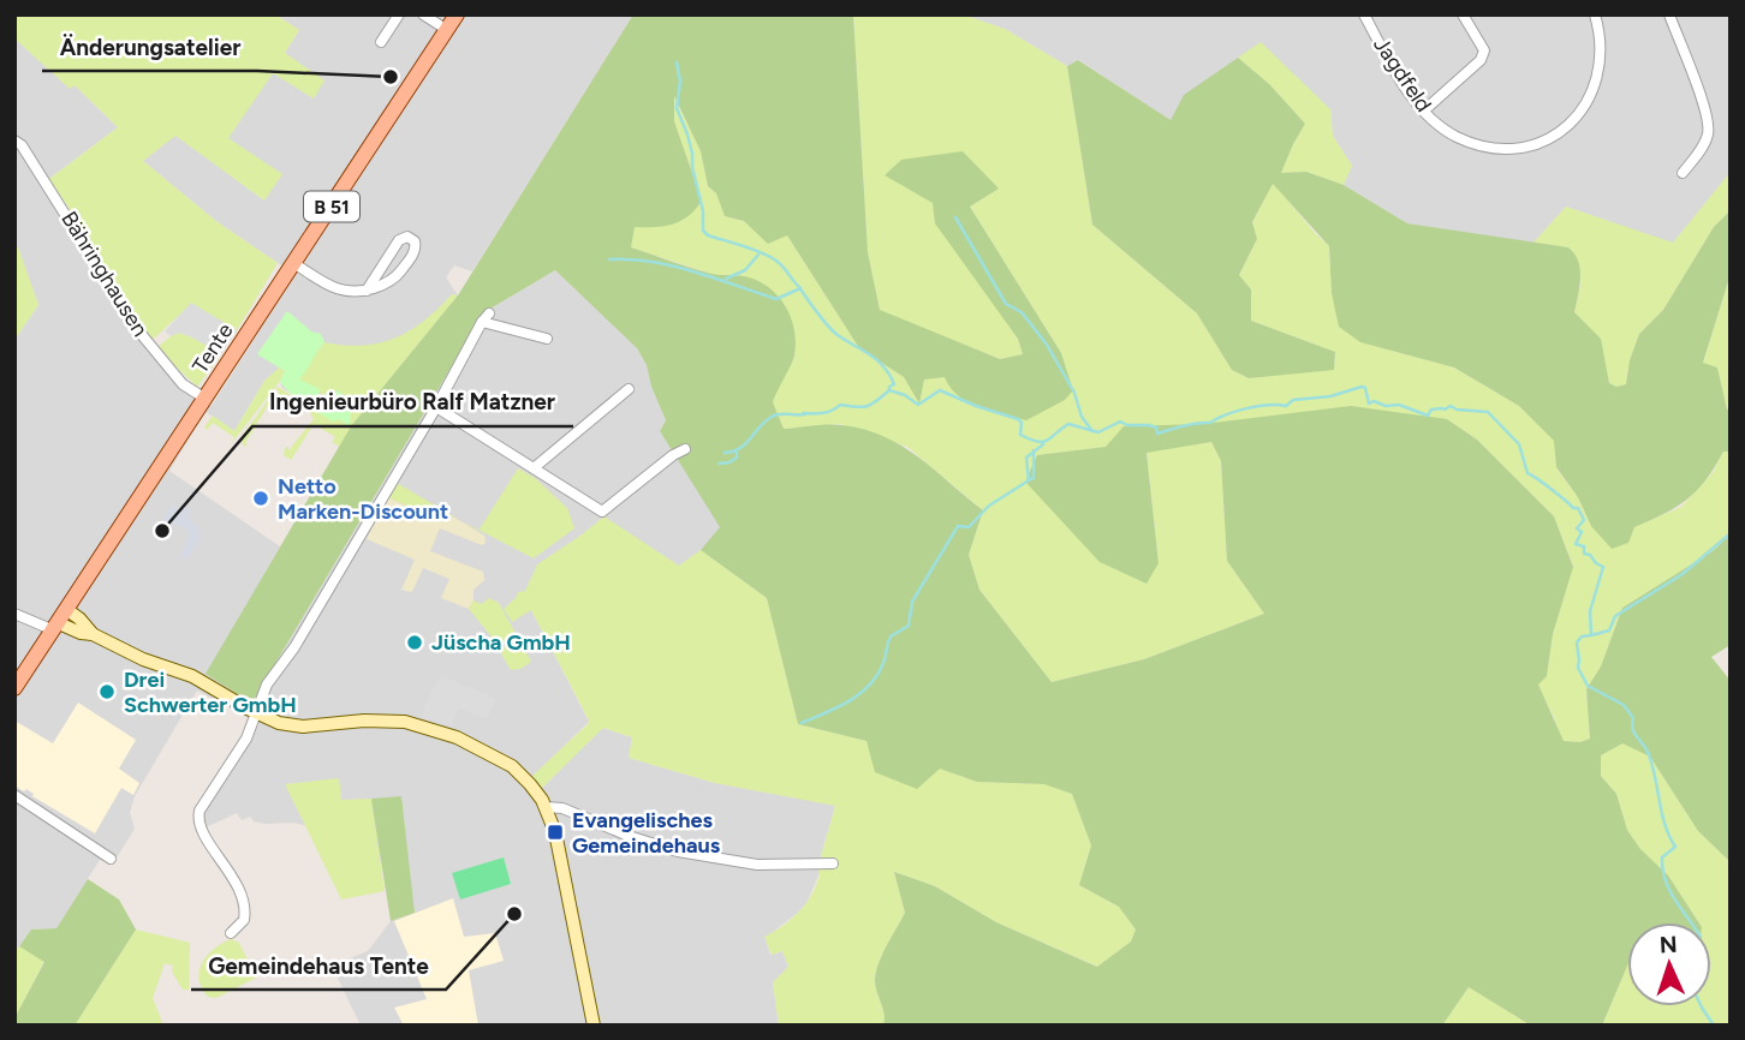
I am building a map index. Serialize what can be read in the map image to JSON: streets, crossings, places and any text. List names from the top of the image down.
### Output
{
  "streets": {
    "main road": ["B 51", "Tente"],
    "street": ["Jagdfeld", "Bähringhausen"]
  },
  "crossings": [
    ["Bähringhausen", "Tente"]
  ],
  "places": {
    "other": [
      "Änderungsatelier",
      "Netto Marken-Discount",
      "Ingenieurbüro Ralf Matzner",
      "Jüscha GmbH",
      "Drei Schwerter GmbH",
      "Gemeindehaus Tente"
    ],
    "transit": ["Evangelisches Gemeindehaus"]
  },
  "north": "top"
}
